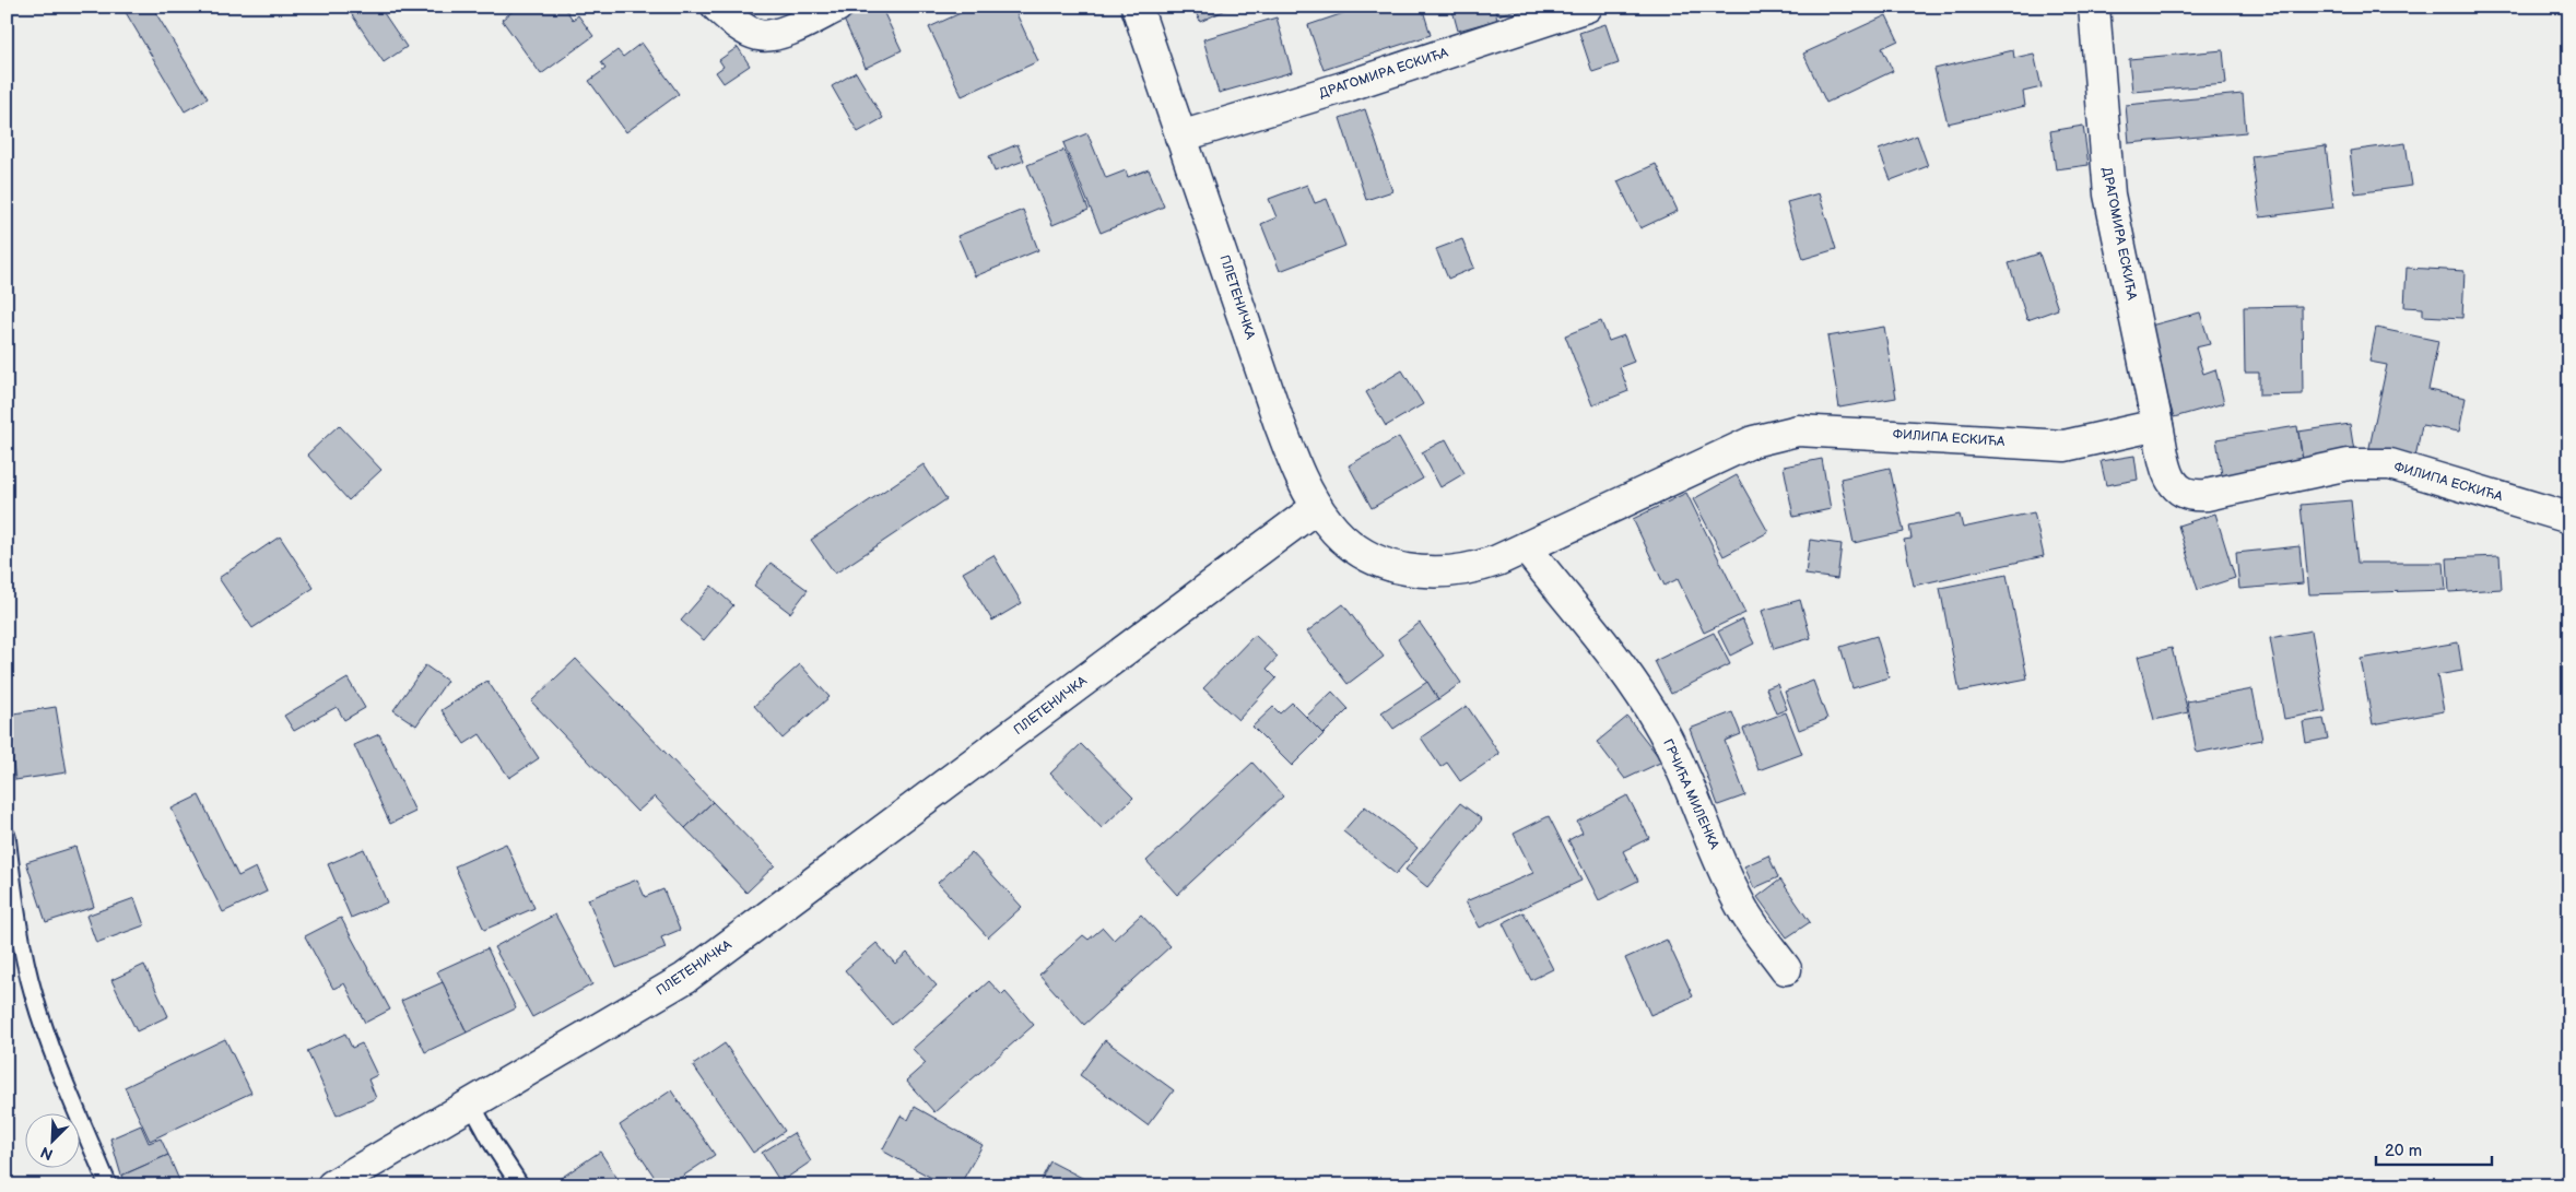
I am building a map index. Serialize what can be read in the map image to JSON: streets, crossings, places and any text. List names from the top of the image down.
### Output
{
  "streets": {
    "street": [
      "ДРАГОМИРА ЕСКИЋА",
      "ПЛЕТЕНИЧКА",
      "ФИЛИПА ЕСКИЋА",
      "ГРЧИЋА МИЛЕНКА"
    ]
  },
  "crossings": [
    ["ДРАГОМИРА ЕСКИЋА", "ПЛЕТЕНИЧКА"],
    ["ДРАГОМИРА ЕСКИЋА", "ФИЛИПА ЕСКИЋА"],
    ["ПЛЕТЕНИЧКА", "ФИЛИПА ЕСКИЋА"],
    ["ФИЛИПА ЕСКИЋА", "ГРЧИЋА МИЛЕНКА"]
  ],
  "scale_bar": "20 m",
  "north": "bottom left"
}
